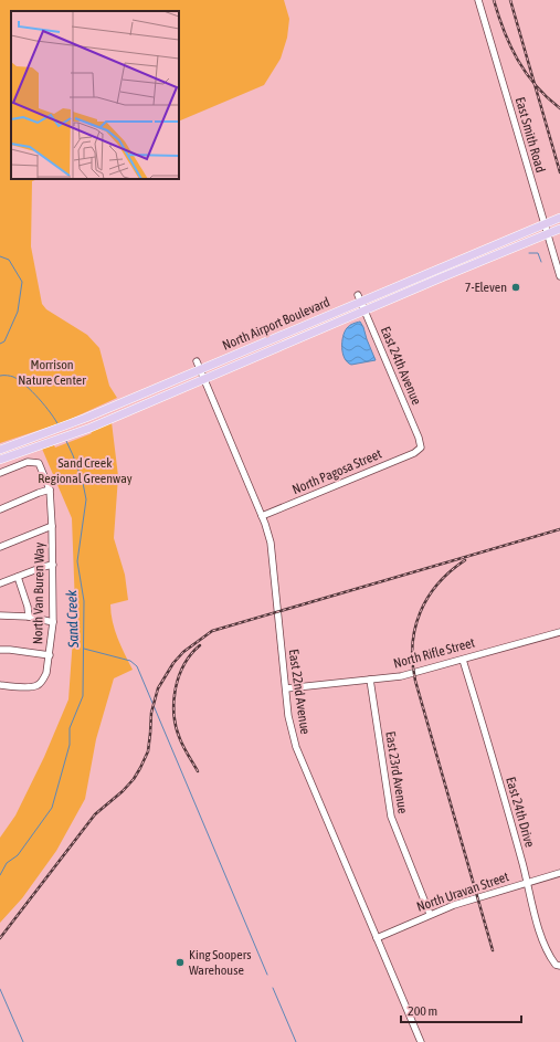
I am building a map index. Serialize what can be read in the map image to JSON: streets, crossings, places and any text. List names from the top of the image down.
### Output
{
  "streets": {
    "main road": ["North Airport Boulevard"],
    "street": [
      "East Smith Road",
      "East 24th Avenue",
      "North Pagosa Street",
      "North Van Buren Way",
      "North Rifle Street",
      "East 22nd Avenue",
      "East 23rd Avenue",
      "East 24th Drive",
      "North Uravan Street"
    ]
  },
  "crossings": [
    ["East Smith Road", "North Airport Boulevard"],
    ["North Airport Boulevard", "East 24th Avenue"],
    ["North Airport Boulevard", "East 22nd Avenue"],
    ["East 24th Avenue", "North Pagosa Street"],
    ["North Pagosa Street", "East 22nd Avenue"],
    ["North Rifle Street", "East 22nd Avenue"],
    ["North Rifle Street", "East 23rd Avenue"],
    ["North Rifle Street", "East 24th Drive"],
    ["East 22nd Avenue", "North Uravan Street"],
    ["East 23rd Avenue", "North Uravan Street"],
    ["East 24th Drive", "North Uravan Street"]
  ],
  "water": ["Sand Creek"],
  "parks": ["Morrison Nature Center", "Sand Creek Regional Greenway"],
  "places": ["7-Eleven", "King Soopers Warehouse"],
  "scale_bar": "200 m"
}
